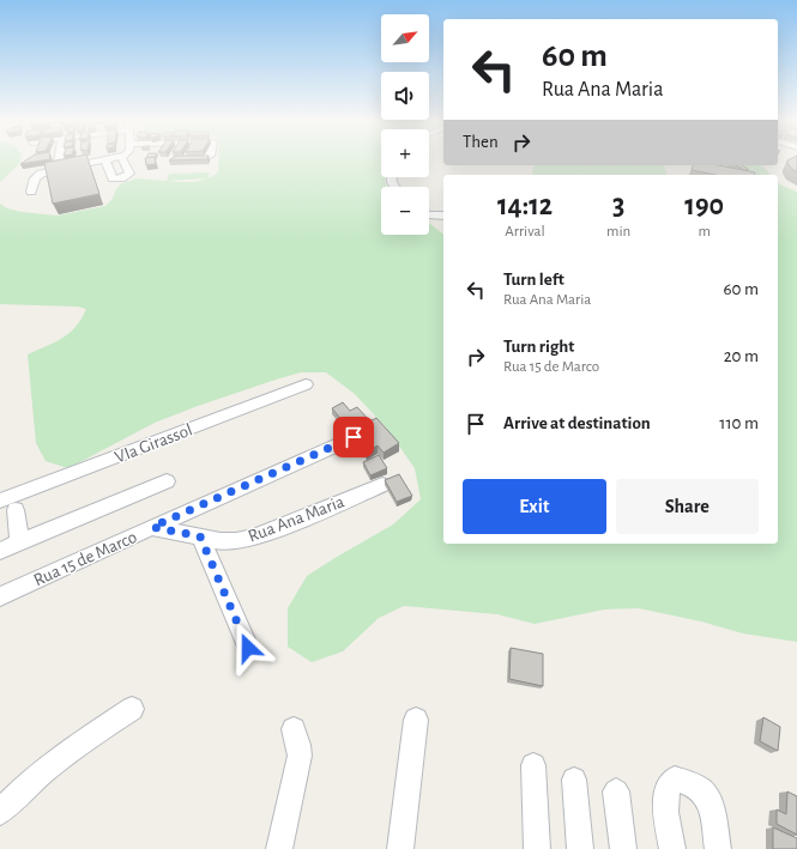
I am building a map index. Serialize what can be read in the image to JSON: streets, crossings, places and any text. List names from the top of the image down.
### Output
{
  "streets": {
    "street": ["VIa Girassol", "Rua Ana Maria", "Rua 15 de Marco"]
  },
  "crossings": [
    ["Rua Ana Maria", "Rua 15 de Marco"]
  ],
  "north": "top right",
  "page": {
    "map_buttons": ["+", "−"],
    "turn": ["60 m", "Rua Ana Maria"],
    "then": "Then",
    "eta": [
      "14:12",
      "Arrival",
      "3",
      "min",
      "190",
      "m"
    ],
    "list": [
      {
        "name": "Turn left",
        "note": "Rua Ana Maria",
        "value": "60 m"
      },
      {
        "name": "Turn right",
        "note": "Rua 15 de Marco",
        "value": "20 m"
      },
      {
        "name": "Arrive at destination",
        "value": "110 m"
      }
    ],
    "buttons": ["Exit", "Share"]
  }
}
